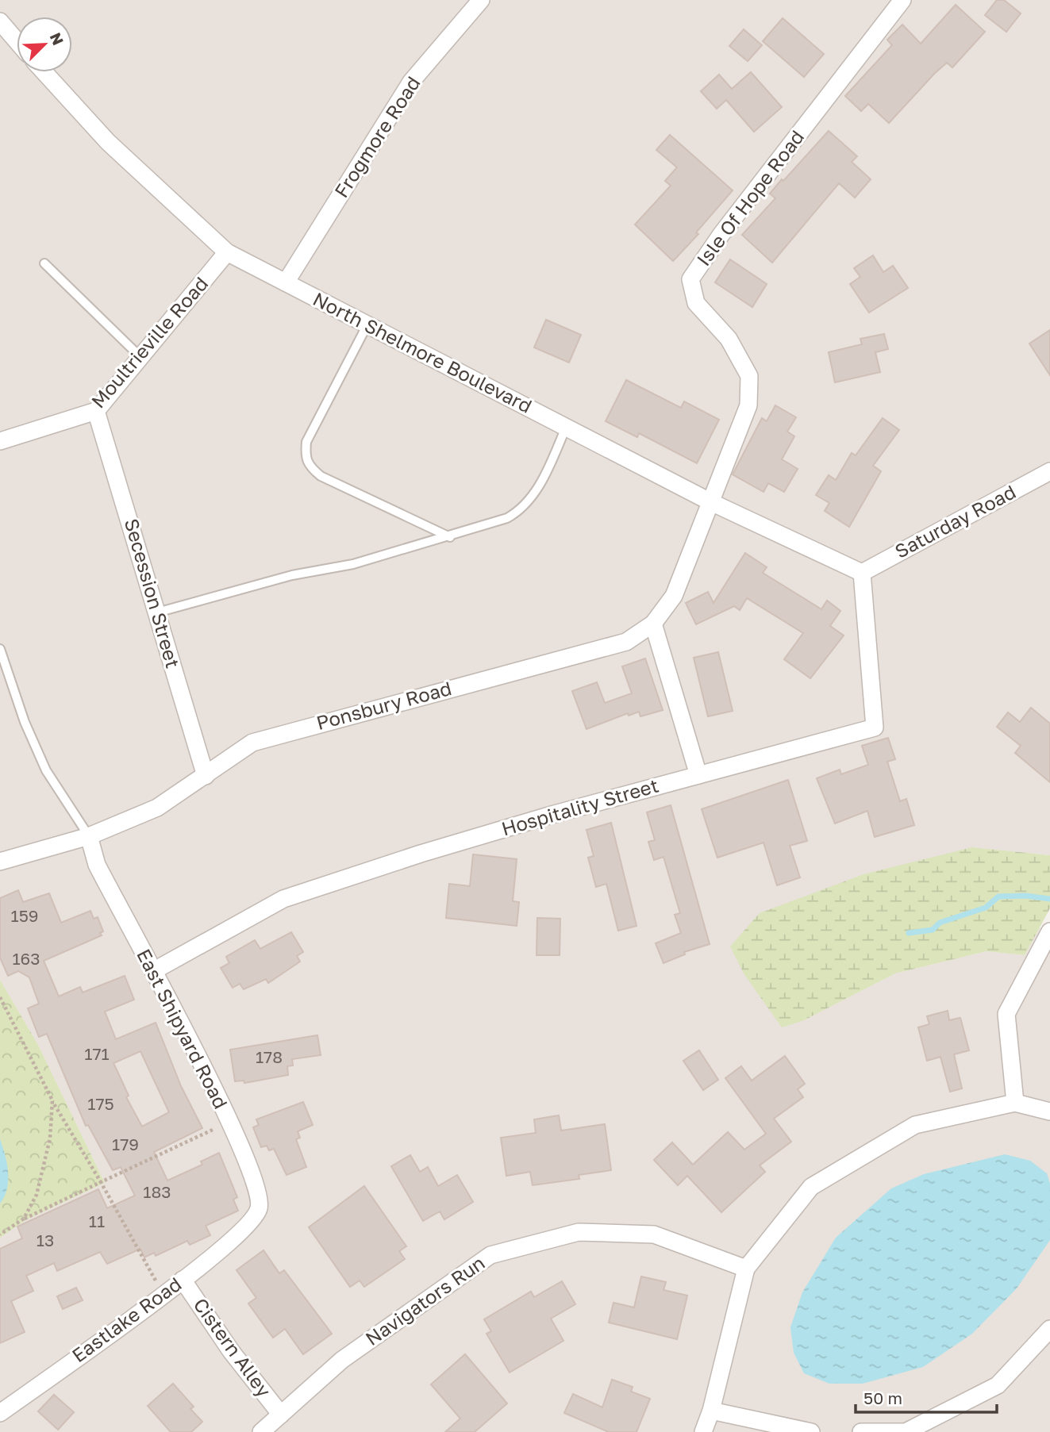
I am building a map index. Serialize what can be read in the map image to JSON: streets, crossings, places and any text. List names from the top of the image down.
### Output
{
  "streets": {
    "street": [
      "Frogmore Road",
      "Isle Of Hope Road",
      "Moultrieville Road",
      "North Shelmore Boulevard",
      "Saturday Road",
      "Secession Street",
      "Ponsbury Road",
      "Hospitality Street",
      "East Shipyard Road",
      "Navigators Run",
      "Eastlake Road",
      "Cistern Alley"
    ]
  },
  "crossings": [
    ["Frogmore Road", "North Shelmore Boulevard"],
    ["Isle Of Hope Road", "North Shelmore Boulevard"],
    ["Isle Of Hope Road", "Ponsbury Road"],
    ["Moultrieville Road", "North Shelmore Boulevard"],
    ["Moultrieville Road", "Secession Street"],
    ["North Shelmore Boulevard", "Saturday Road"],
    ["North Shelmore Boulevard", "Ponsbury Road"],
    ["North Shelmore Boulevard", "Hospitality Street"],
    ["Saturday Road", "Hospitality Street"],
    ["Secession Street", "Ponsbury Road"],
    ["Ponsbury Road", "East Shipyard Road"],
    ["Hospitality Street", "East Shipyard Road"],
    ["East Shipyard Road", "Eastlake Road"],
    ["Navigators Run", "Cistern Alley"],
    ["Eastlake Road", "Cistern Alley"]
  ],
  "house_numbers": [
    "159",
    "163",
    "171",
    "178",
    "175",
    "179",
    "183",
    "11",
    "13"
  ],
  "scale_bar": "50 m",
  "north": "top right"
}
